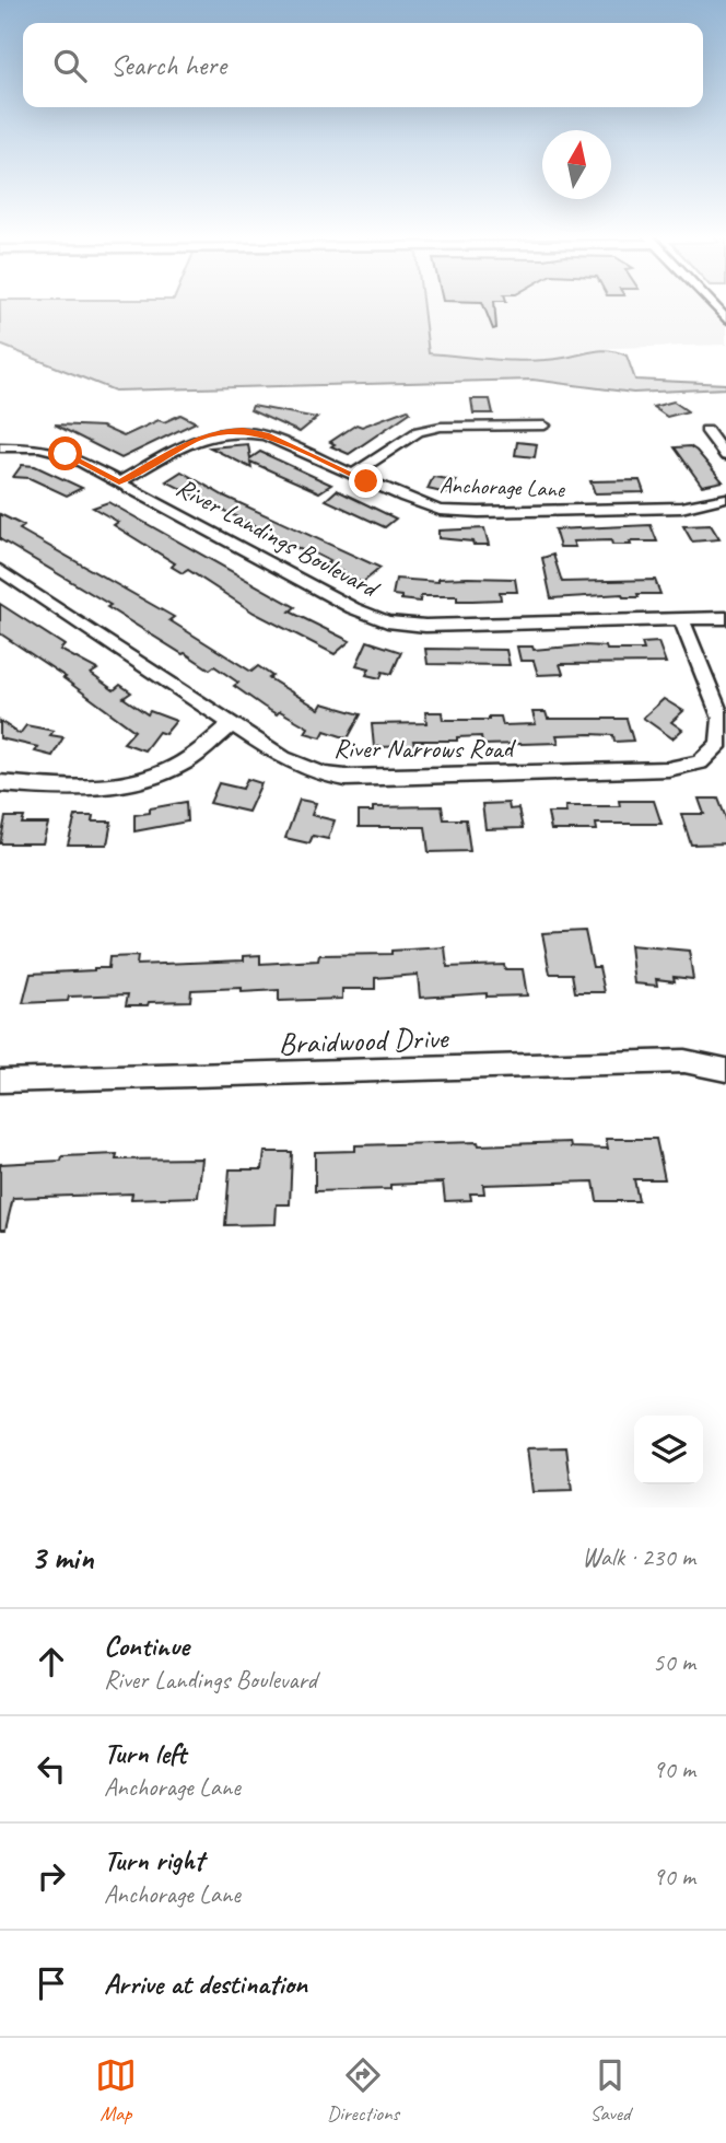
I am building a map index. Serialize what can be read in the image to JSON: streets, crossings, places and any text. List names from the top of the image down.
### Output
{
  "streets": {
    "street": [
      "Anchorage Lane",
      "River Landings Boulevard",
      "River Narrows Road",
      "Braidwood Drive"
    ]
  },
  "crossings": [
    ["Anchorage Lane", "River Landings Boulevard"],
    ["River Landings Boulevard", "River Narrows Road"]
  ],
  "north": "top",
  "page": {
    "search": "Search here",
    "heading": ["3 min", "Walk · 230 m"],
    "list": [
      ["Continue", "River Landings Boulevard", "50 m"],
      ["Turn left", "Anchorage Lane", "90 m"],
      ["Turn right", "Anchorage Lane", "90 m"],
      "Arrive at destination"
    ],
    "nav": ["Map", "Directions", "Saved"]
  }
}
